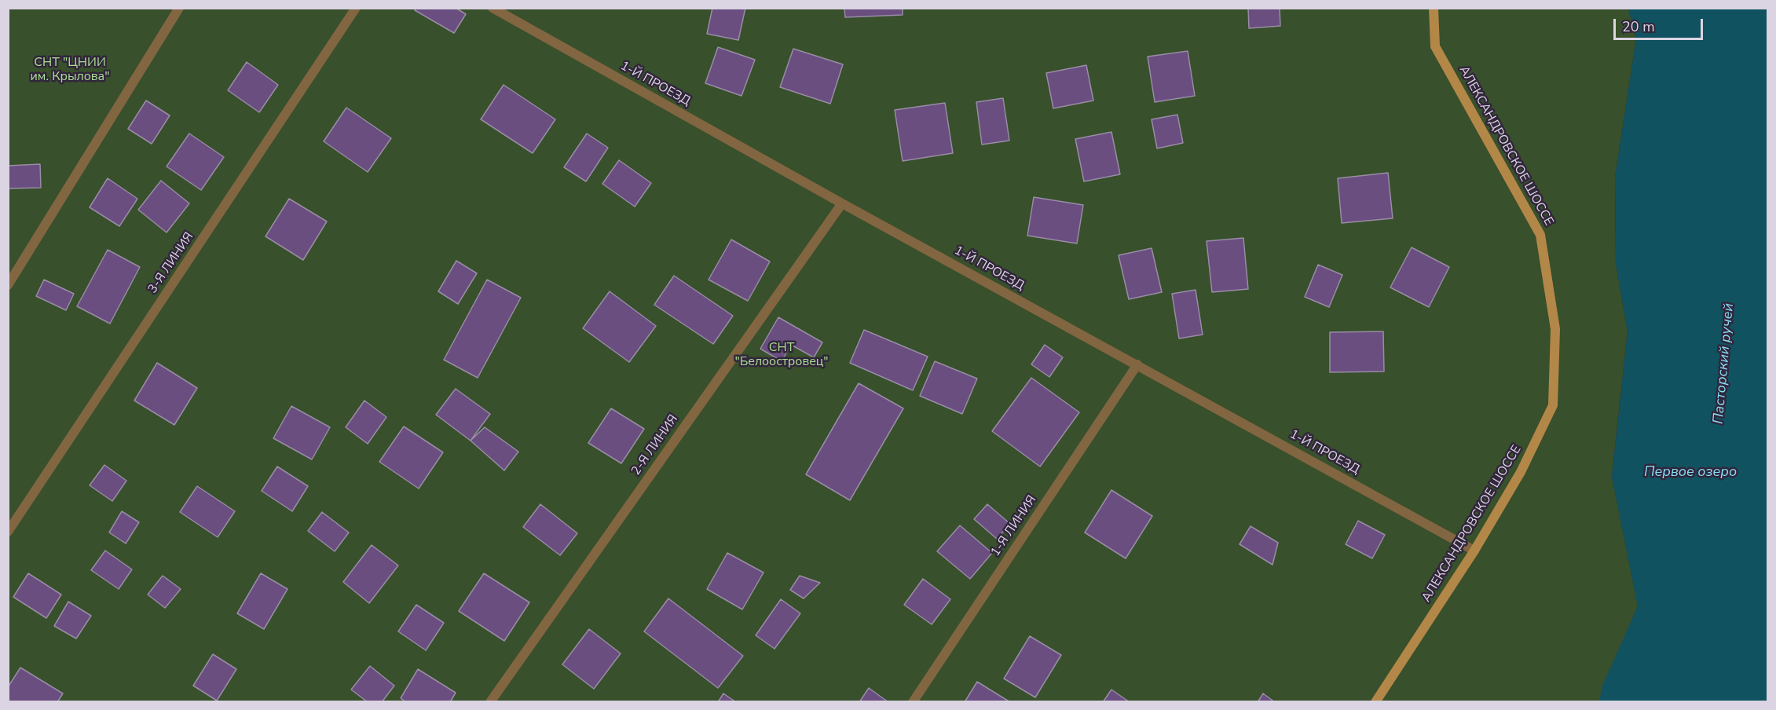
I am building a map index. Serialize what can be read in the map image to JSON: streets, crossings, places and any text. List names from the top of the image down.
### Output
{
  "streets": {
    "street": [
      "1-Й ПРОЕЗД",
      "АЛЕКСАНДРОВСКОЕ ШОССЕ",
      "3-Я ЛИНИЯ",
      "2-Я ЛИНИЯ",
      "1-Я ЛИНИЯ"
    ]
  },
  "crossings": [
    ["1-Й ПРОЕЗД", "АЛЕКСАНДРОВСКОЕ ШОССЕ"],
    ["1-Й ПРОЕЗД", "2-Я ЛИНИЯ"],
    ["1-Й ПРОЕЗД", "1-Я ЛИНИЯ"]
  ],
  "water": ["Пасторский ручей", "Первое озеро"],
  "parks": ["СНТ \"ЦНИИ им. Крылова\"", "СНТ \"Белоостровец\""],
  "scale_bar": "20 m"
}
